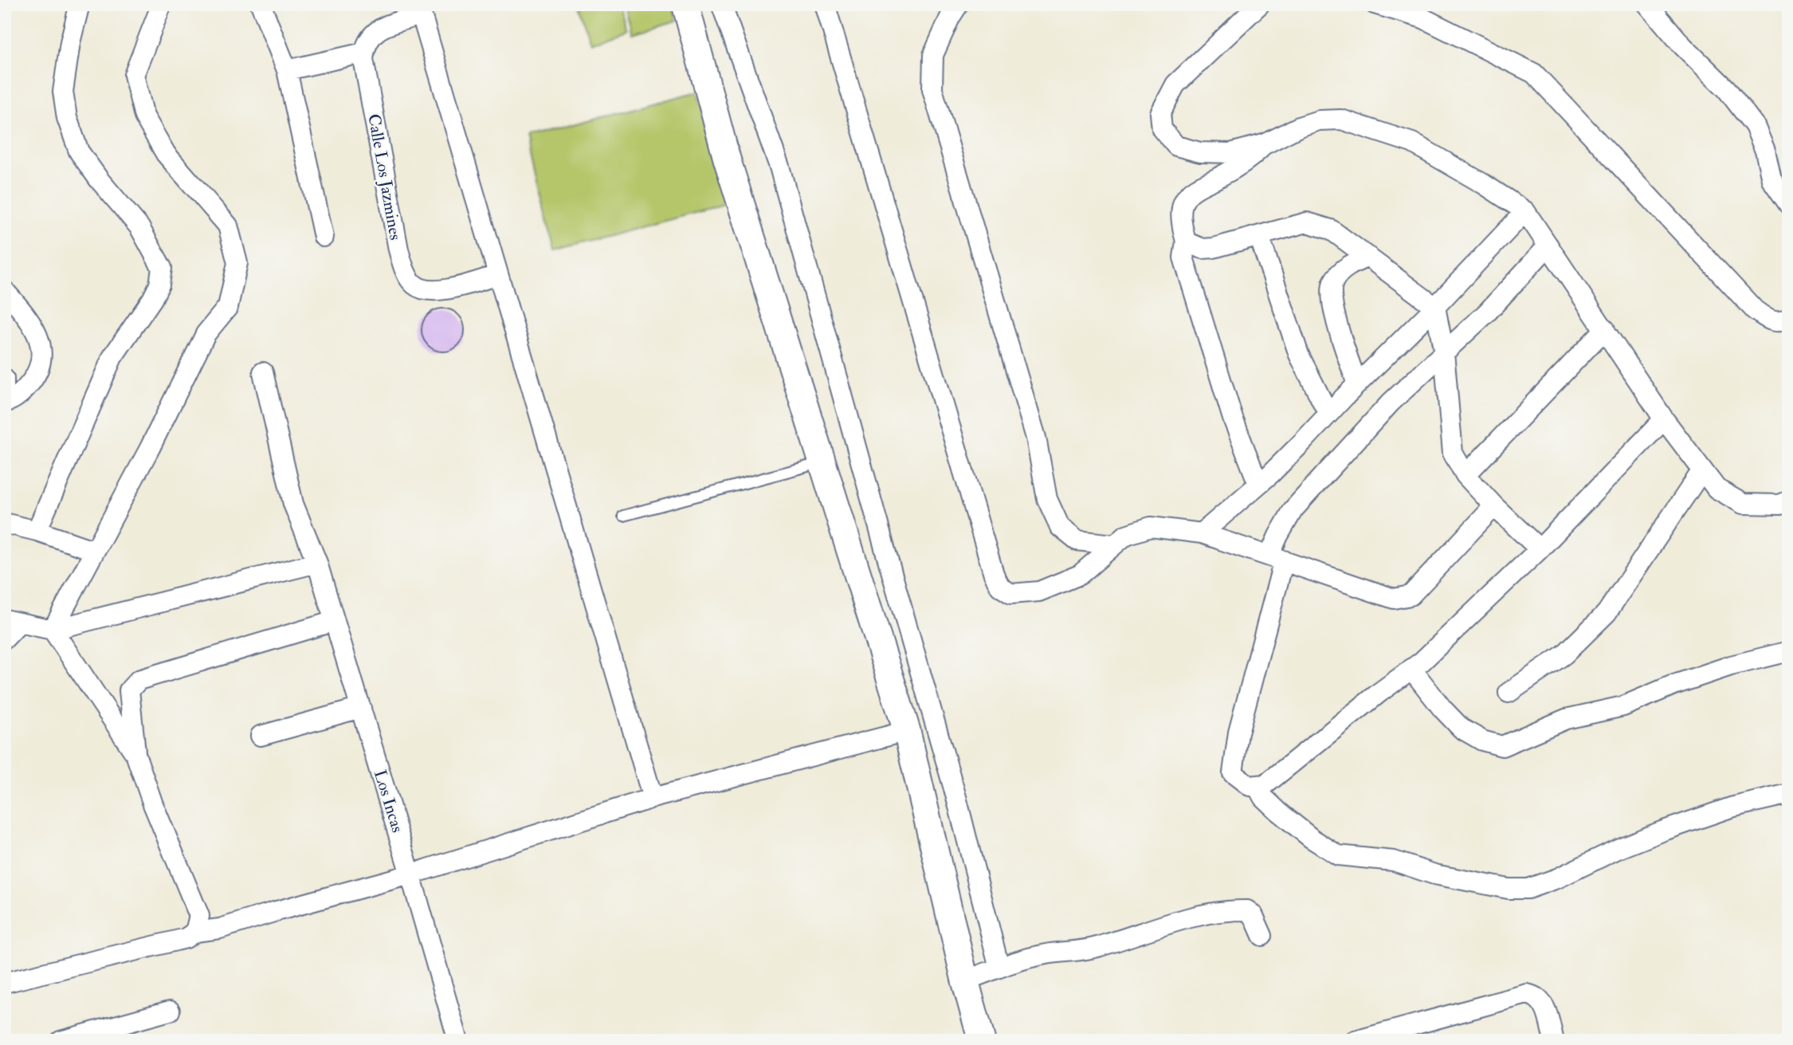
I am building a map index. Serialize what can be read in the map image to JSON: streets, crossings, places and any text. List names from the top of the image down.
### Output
{
  "streets": {
    "street": ["Calle Los Jazmines", "Los Incas"]
  }
}
